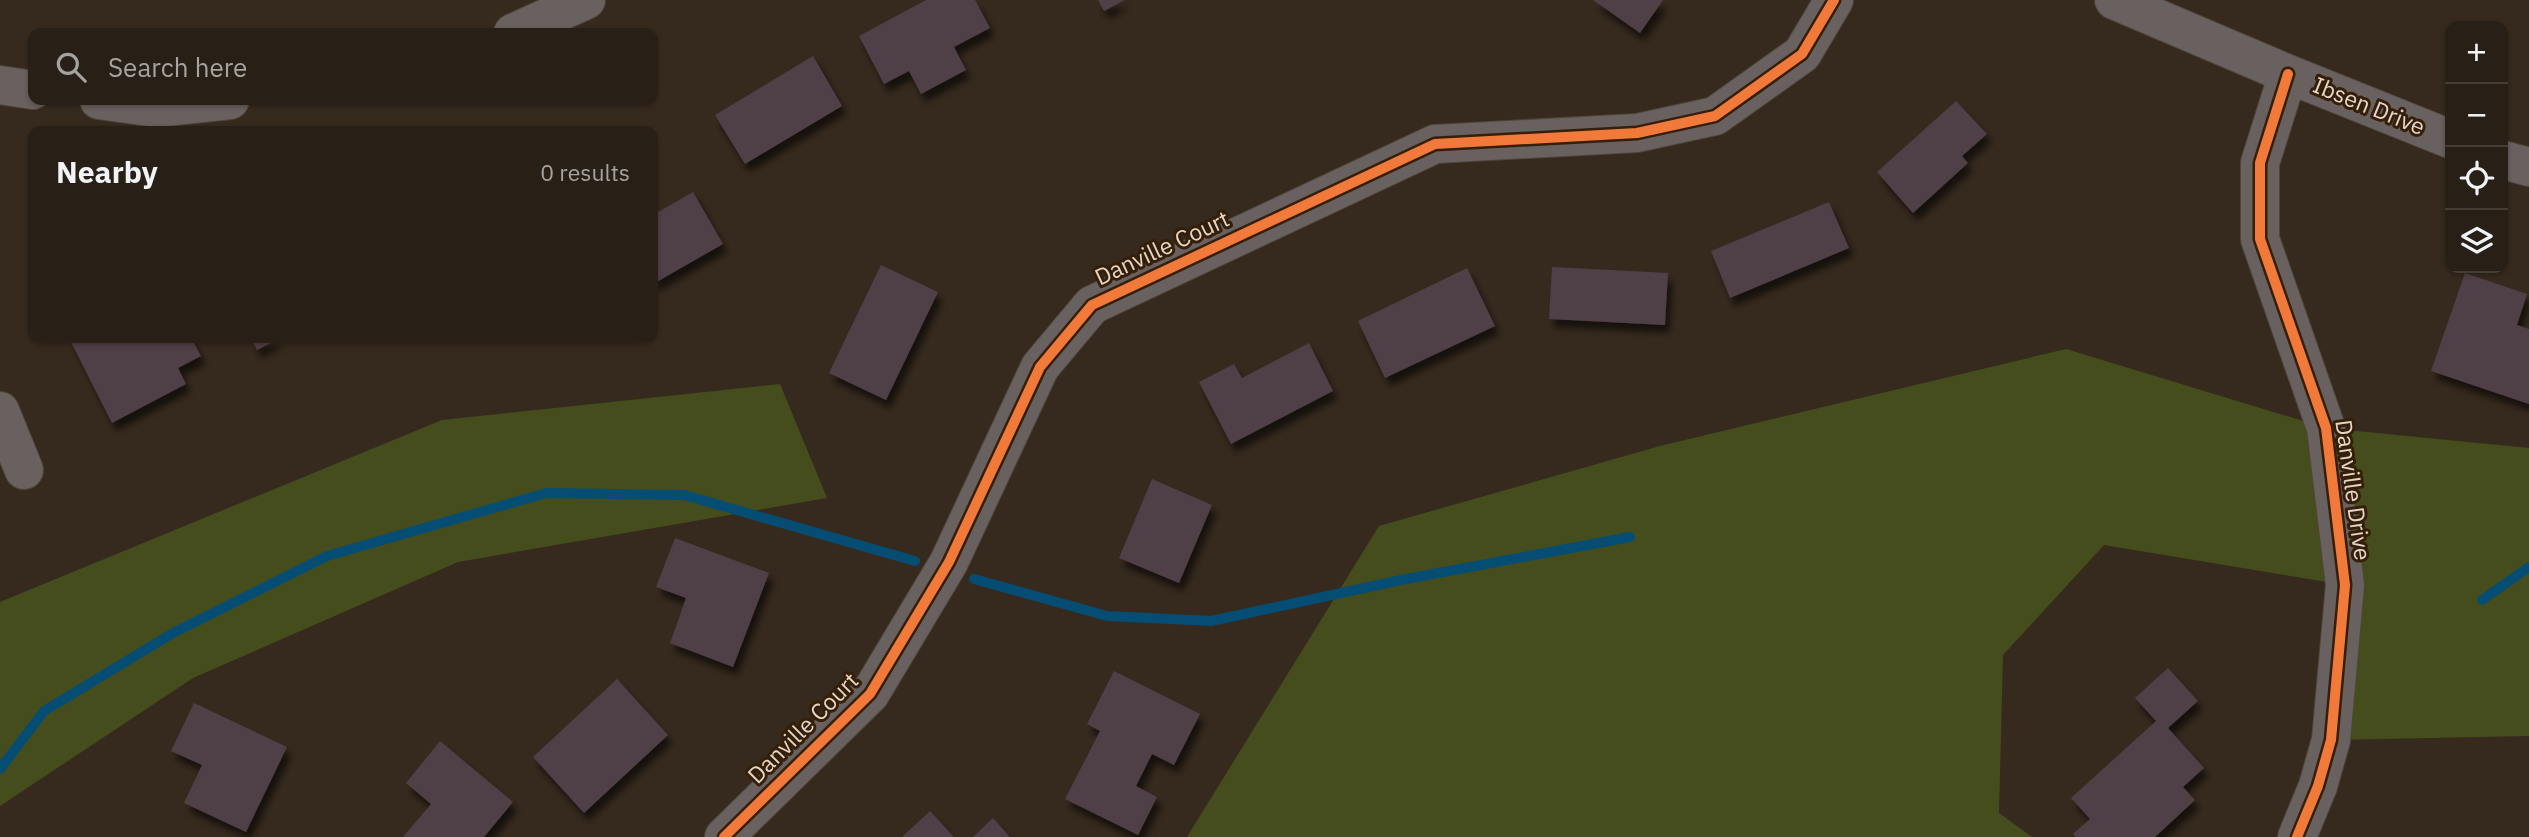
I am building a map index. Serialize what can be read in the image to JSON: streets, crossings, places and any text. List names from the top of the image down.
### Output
{
  "streets": {
    "street": ["Ibsen Drive", "Danville Court", "Danville Drive"]
  },
  "crossings": [
    ["Ibsen Drive", "Danville Drive"]
  ],
  "page": {
    "map_buttons": ["+", "−"],
    "search": "Search here",
    "heading": ["Nearby", "0 results"]
  }
}
